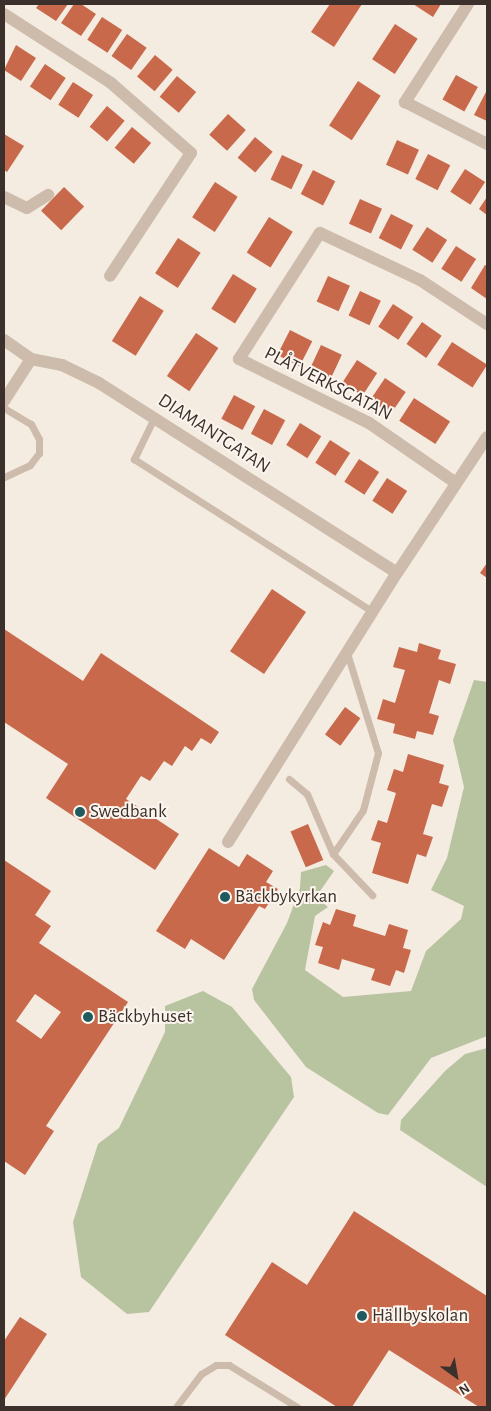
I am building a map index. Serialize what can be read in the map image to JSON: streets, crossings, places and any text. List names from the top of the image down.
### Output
{
  "streets": {
    "street": ["PLÅTVERKSGATAN", "DIAMANTGATAN"]
  },
  "places": [
    "Swedbank",
    "Bäckbykyrkan",
    "Bäckbyhuset",
    "Hällbyskolan"
  ],
  "north": "bottom right"
}
